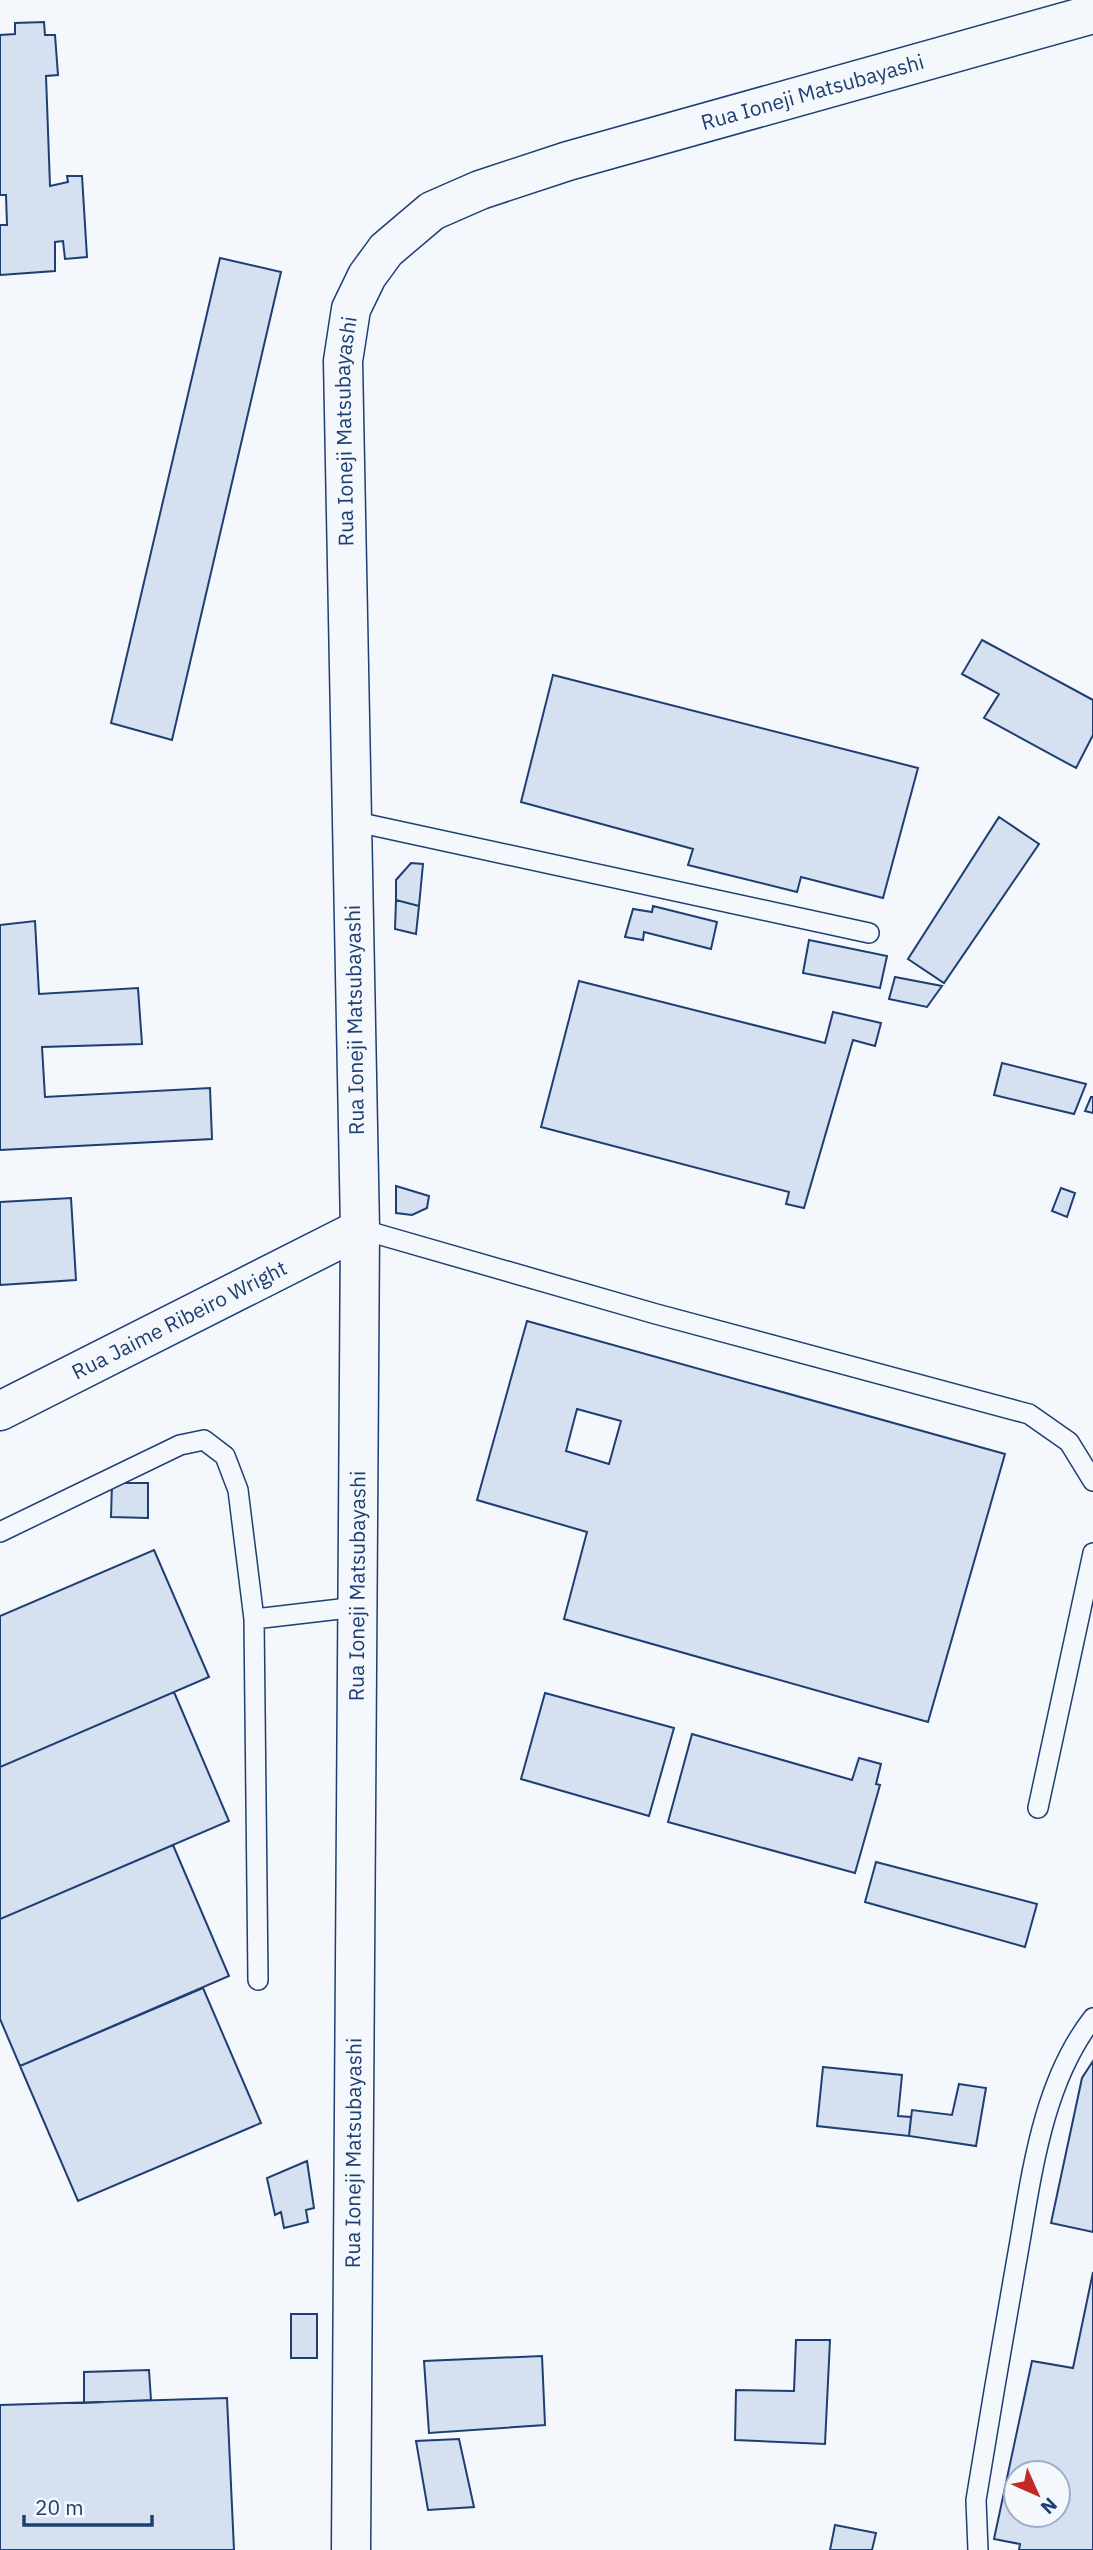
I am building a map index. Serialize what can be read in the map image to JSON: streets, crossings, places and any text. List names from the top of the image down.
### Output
{
  "streets": {
    "main road": ["Rua Ioneji Matsubayashi", "Rua Jaime Ribeiro Wright"]
  },
  "crossings": [
    ["Rua Ioneji Matsubayashi", "Rua Jaime Ribeiro Wright"]
  ],
  "scale_bar": "20 m",
  "north": "bottom right"
}
